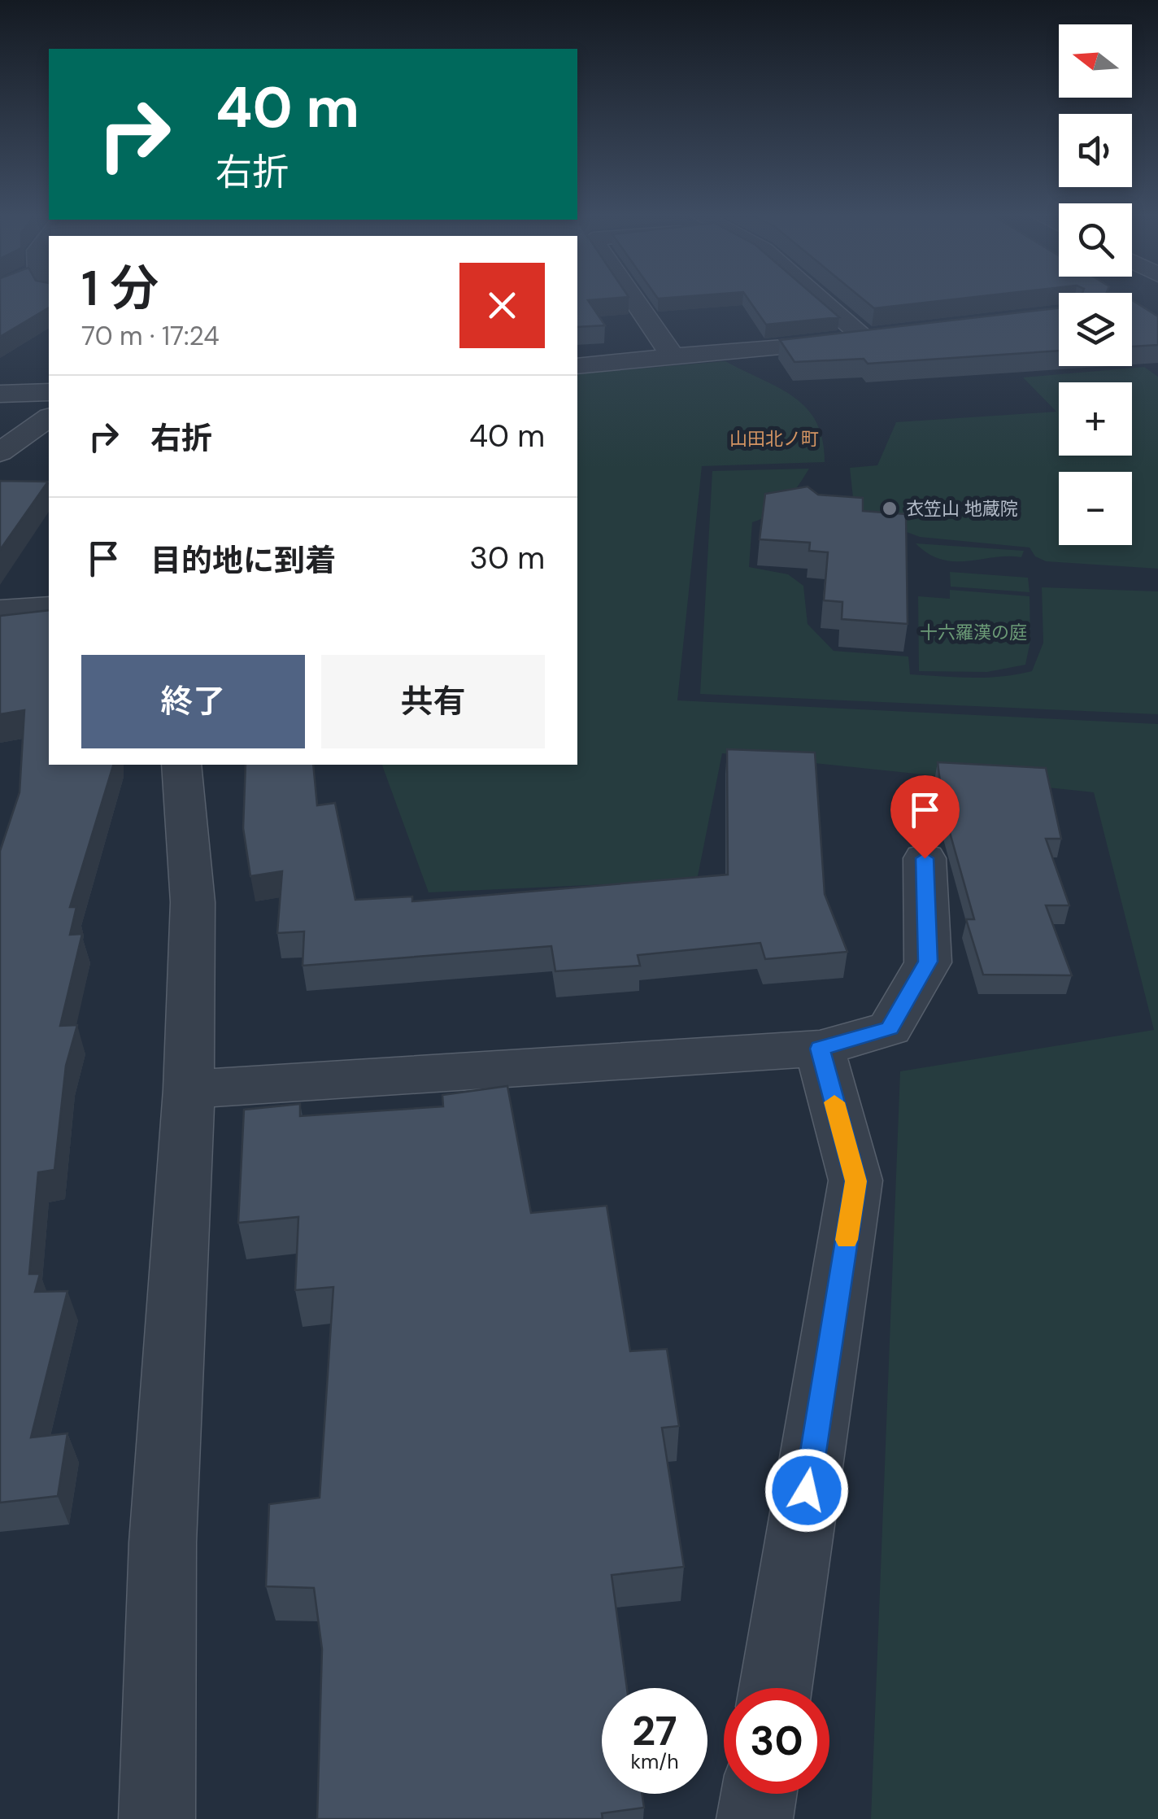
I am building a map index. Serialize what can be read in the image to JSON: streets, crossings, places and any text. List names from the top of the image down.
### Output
{
  "districts": ["山田北ノ町"],
  "parks": ["十六羅漢の庭"],
  "places": ["衣笠山 地蔵院"],
  "north": "left",
  "page": {
    "map_buttons": ["+", "−"],
    "turn": ["40 m", "右折"],
    "heading": ["1 分", "70 m · 17:24"],
    "list": [
      {
        "name": "右折",
        "value": "40 m"
      },
      {
        "name": "目的地に到着",
        "value": "30 m"
      }
    ],
    "buttons": ["終了", "共有"],
    "speed": "27 km/h",
    "limit": "30"
  }
}
